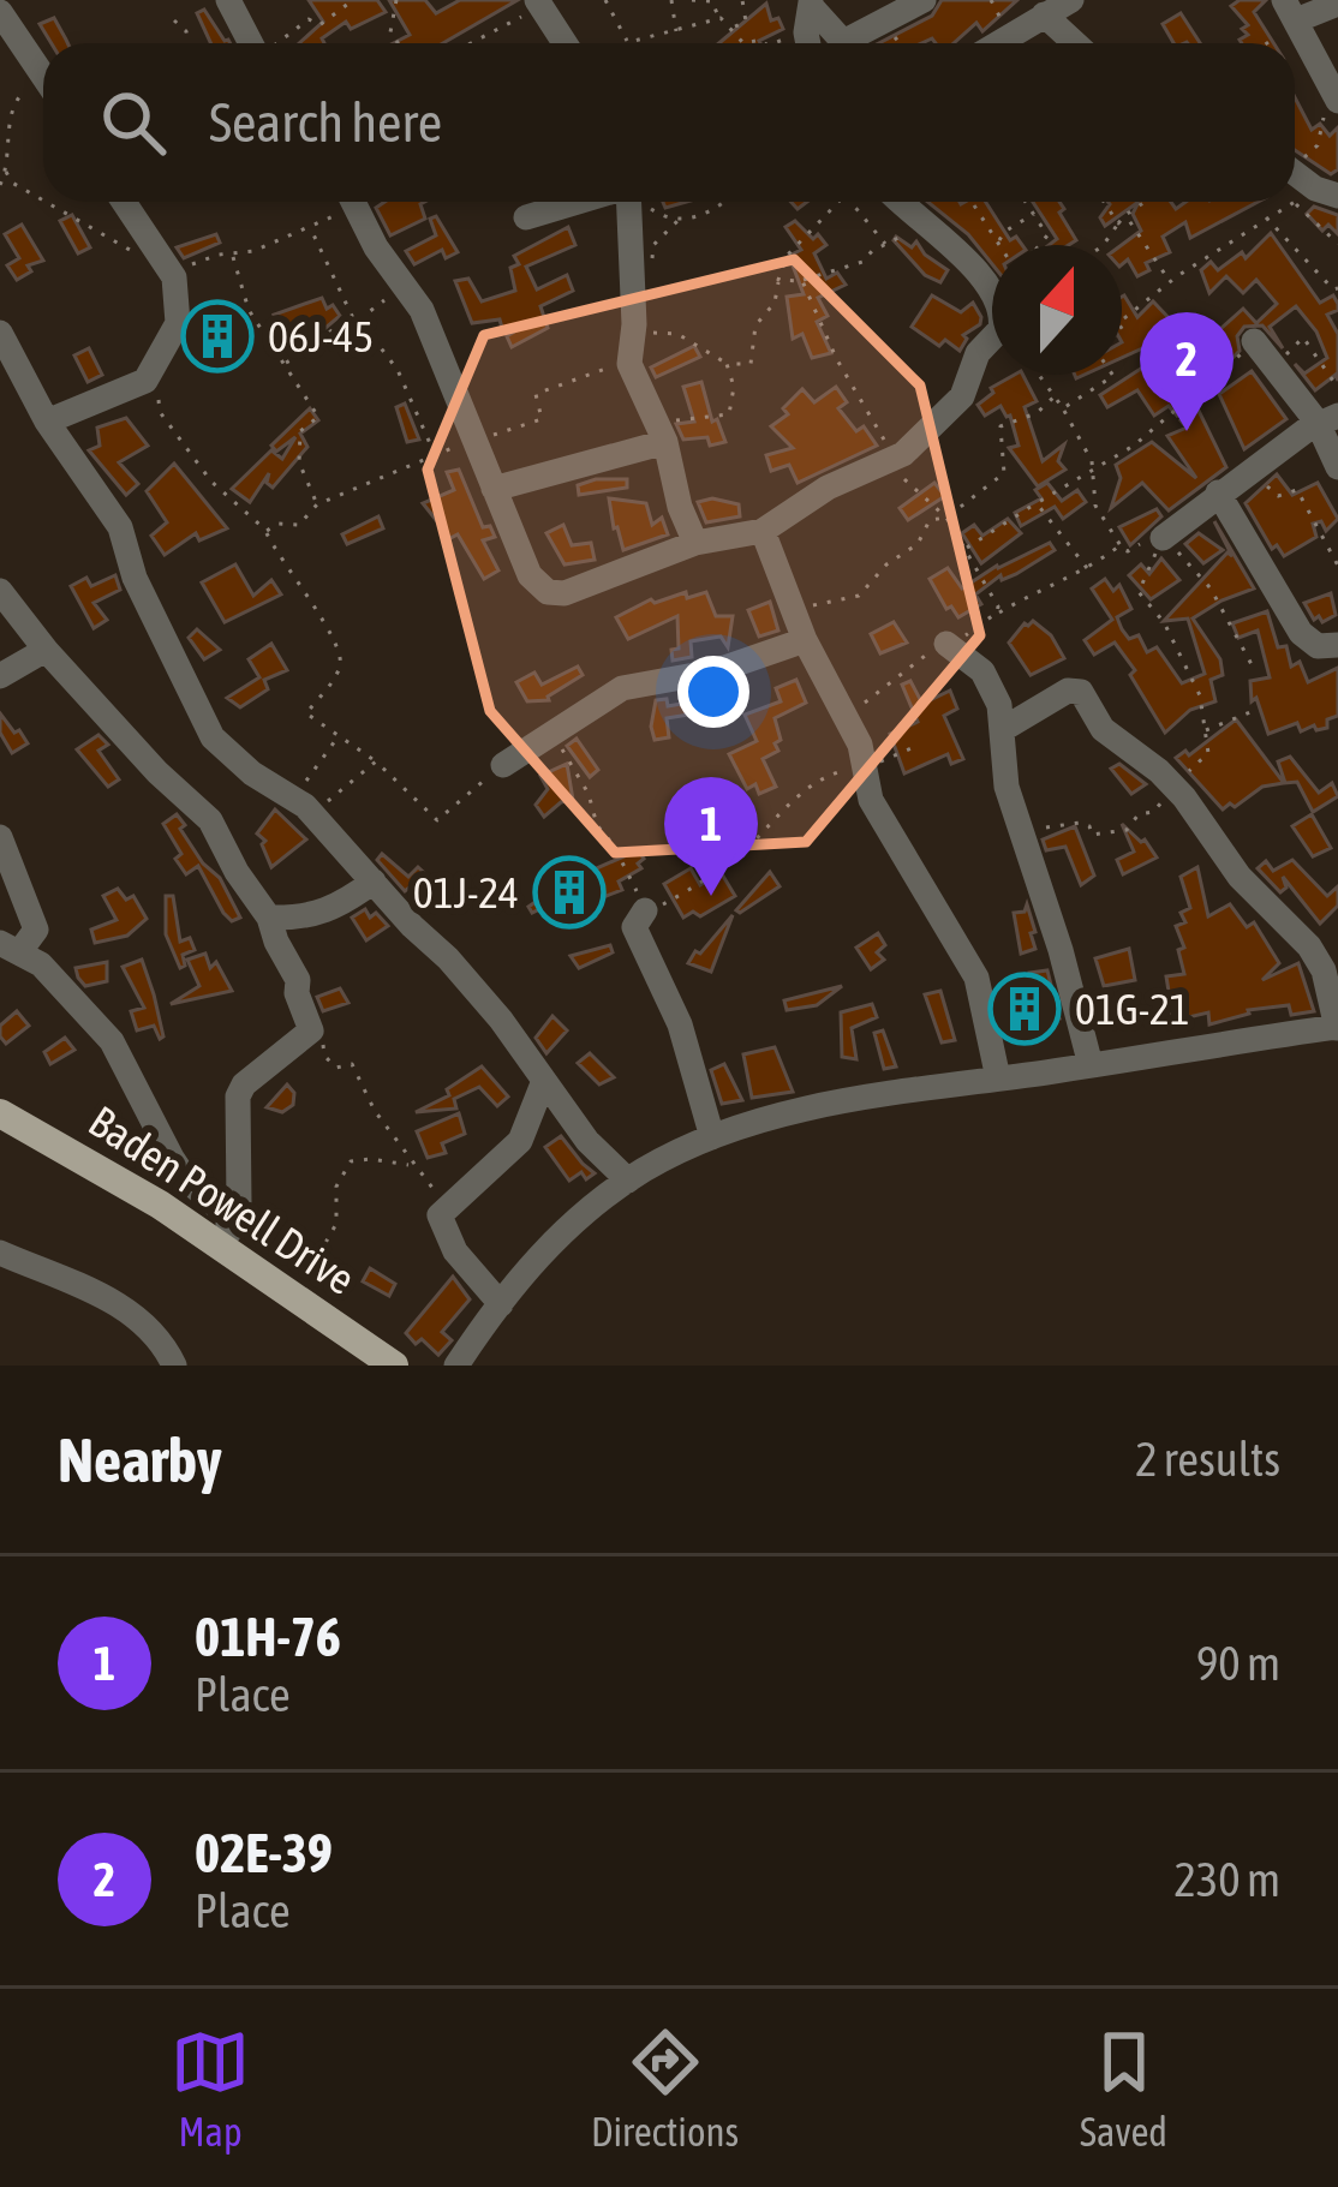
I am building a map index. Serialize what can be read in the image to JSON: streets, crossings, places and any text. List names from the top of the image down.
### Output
{
  "streets": {
    "main road": ["Baden Powell Drive"]
  },
  "places": {
    "building": ["06J-45", "01J-24", "01G-21"]
  },
  "north": "top",
  "page": {
    "search": "Search here",
    "pins": ["2", "1"],
    "heading": ["Nearby", "2 results"],
    "list": [
      {
        "mark": "1",
        "name": "01H-76",
        "note": "Place",
        "value": "90 m"
      },
      {
        "mark": "2",
        "name": "02E-39",
        "note": "Place",
        "value": "230 m"
      }
    ],
    "nav": ["Map", "Directions", "Saved"]
  }
}
